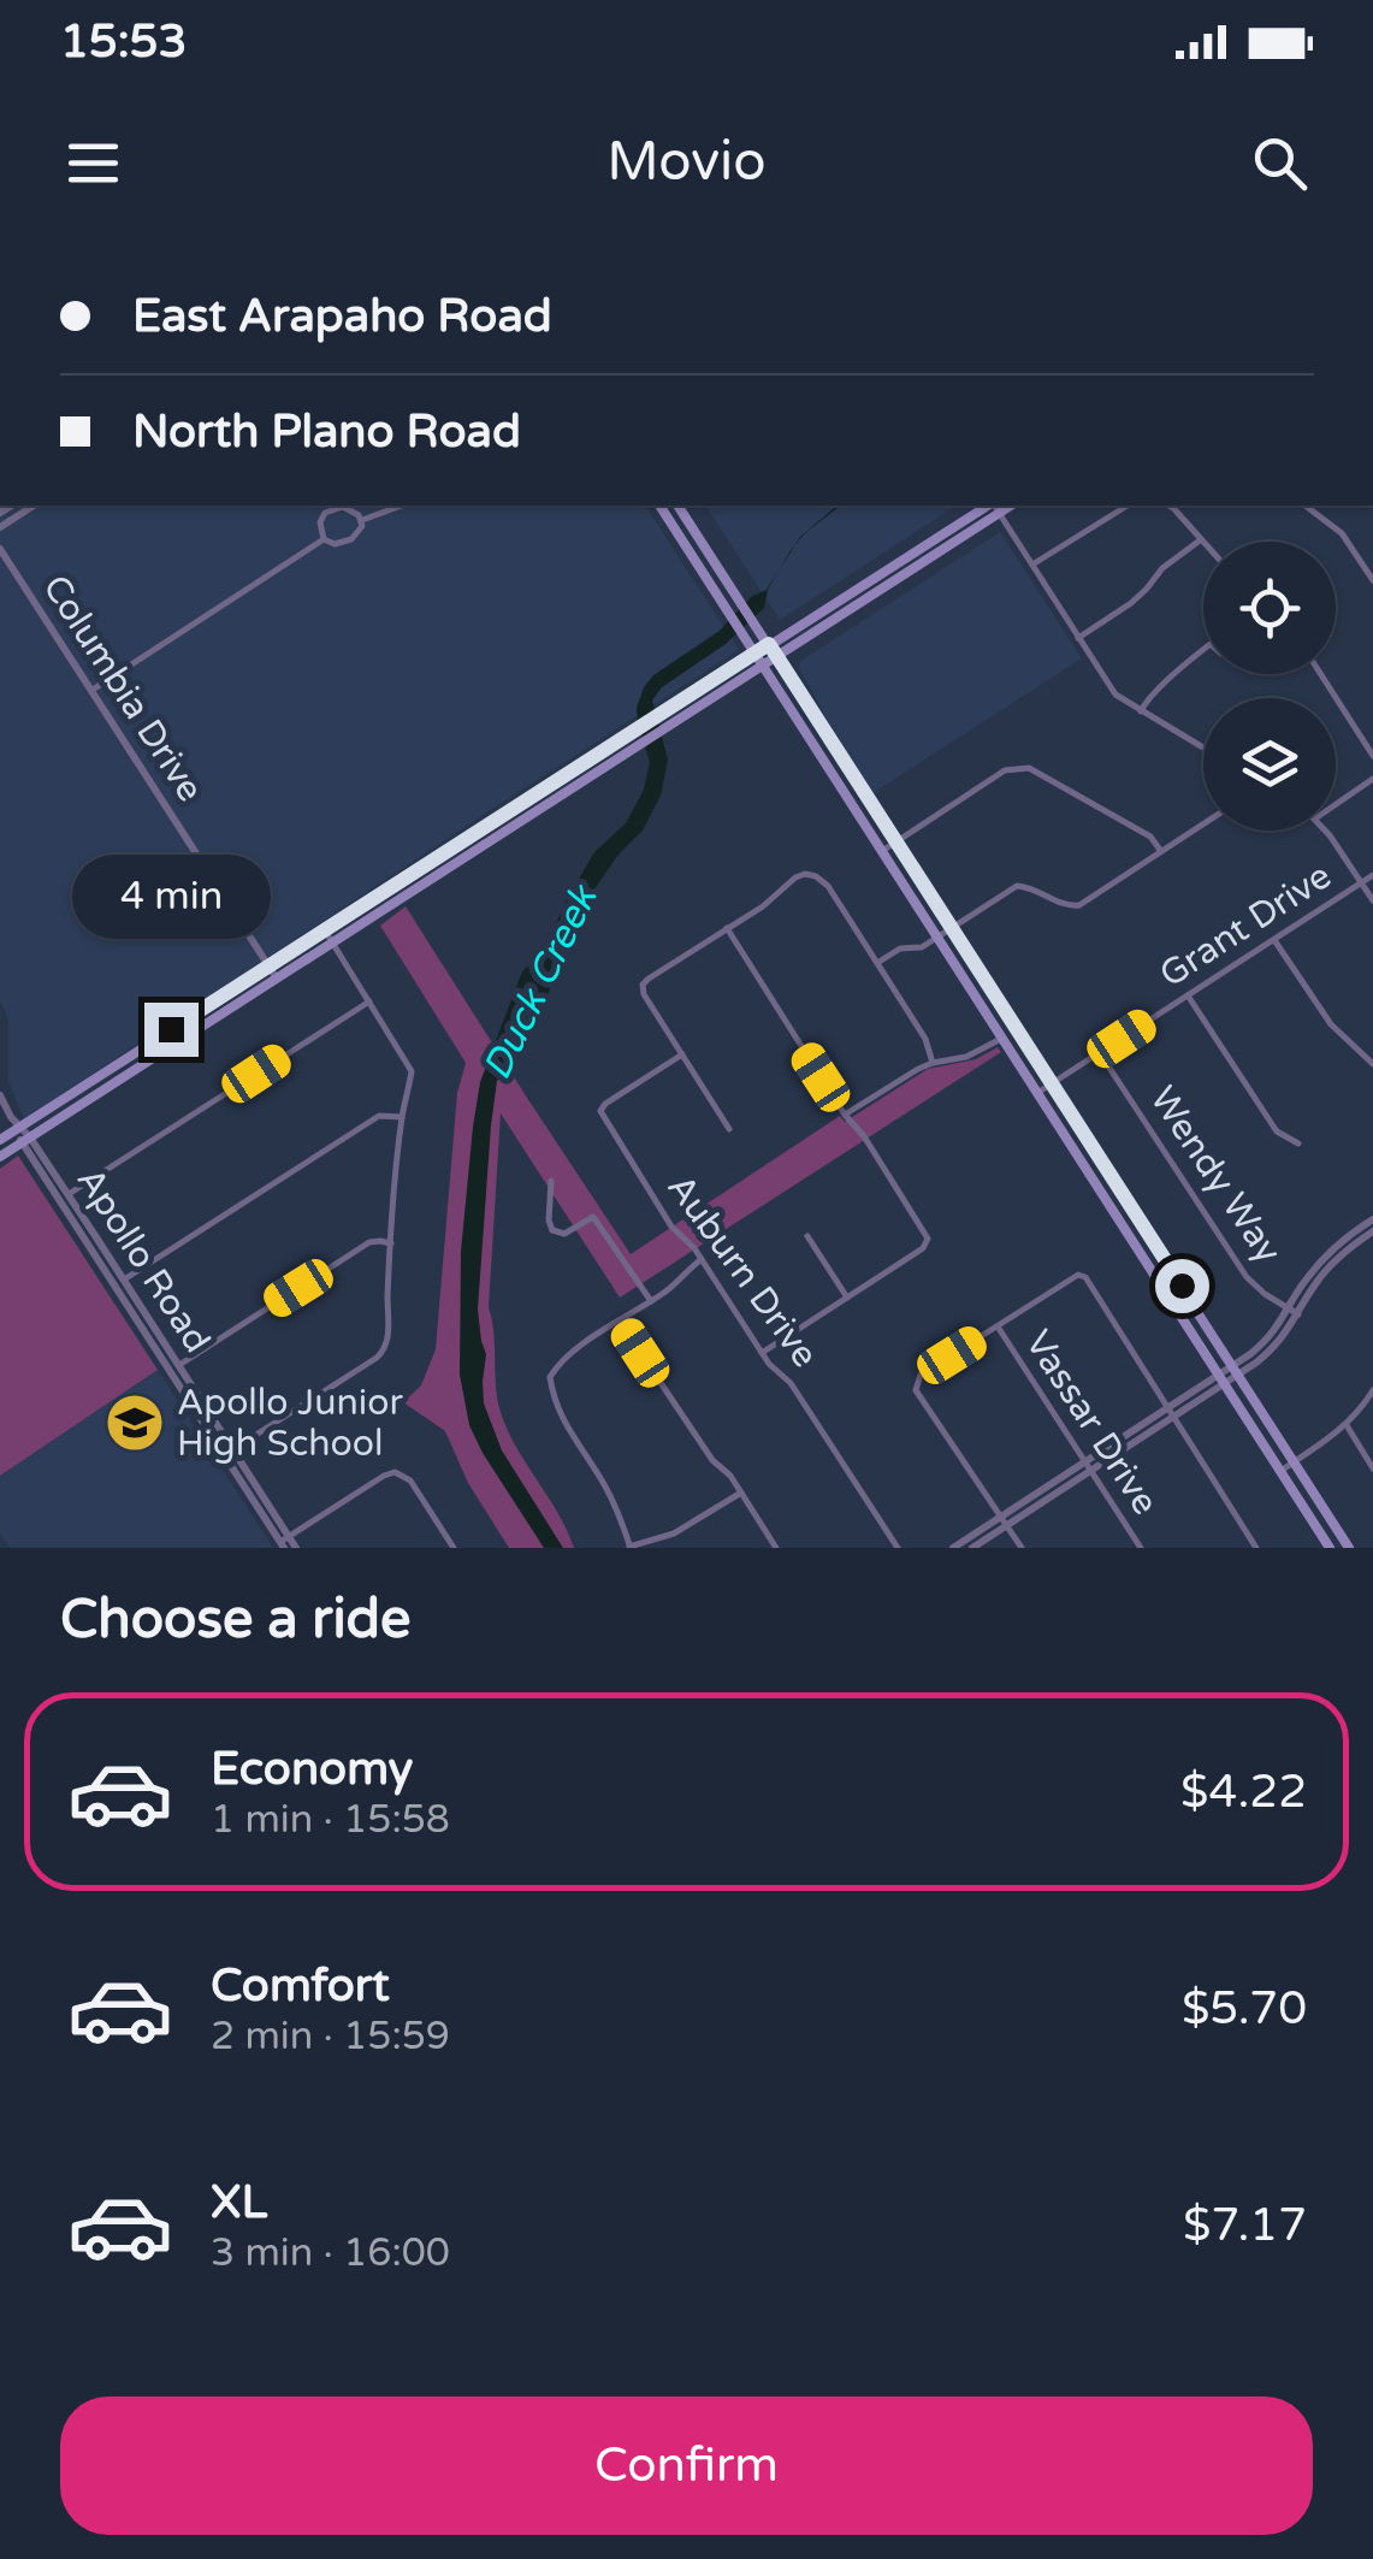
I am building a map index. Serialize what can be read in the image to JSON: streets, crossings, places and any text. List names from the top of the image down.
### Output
{
  "streets": {
    "street": [
      "Columbia Drive",
      "Grant Drive",
      "Wendy Way",
      "Apollo Road",
      "Auburn Drive",
      "Vassar Drive"
    ]
  },
  "crossings": [
    ["Grant Drive", "Wendy Way"]
  ],
  "water": ["Duck Creek"],
  "places": {
    "school or university": ["Apollo Junior High School"]
  },
  "page": {
    "status": "15:53",
    "header": "Movio",
    "banner": ["East Arapaho Road", "North Plano Road"],
    "bubble": "4 min",
    "heading": "Choose a ride",
    "list": [
      {
        "name": "Economy",
        "note": "1 min · 15:58",
        "value": "$4.22"
      },
      {
        "name": "Comfort",
        "note": "2 min · 15:59",
        "value": "$5.70"
      },
      {
        "name": "XL",
        "note": "3 min · 16:00",
        "value": "$7.17"
      }
    ],
    "buttons": "Confirm"
  }
}
